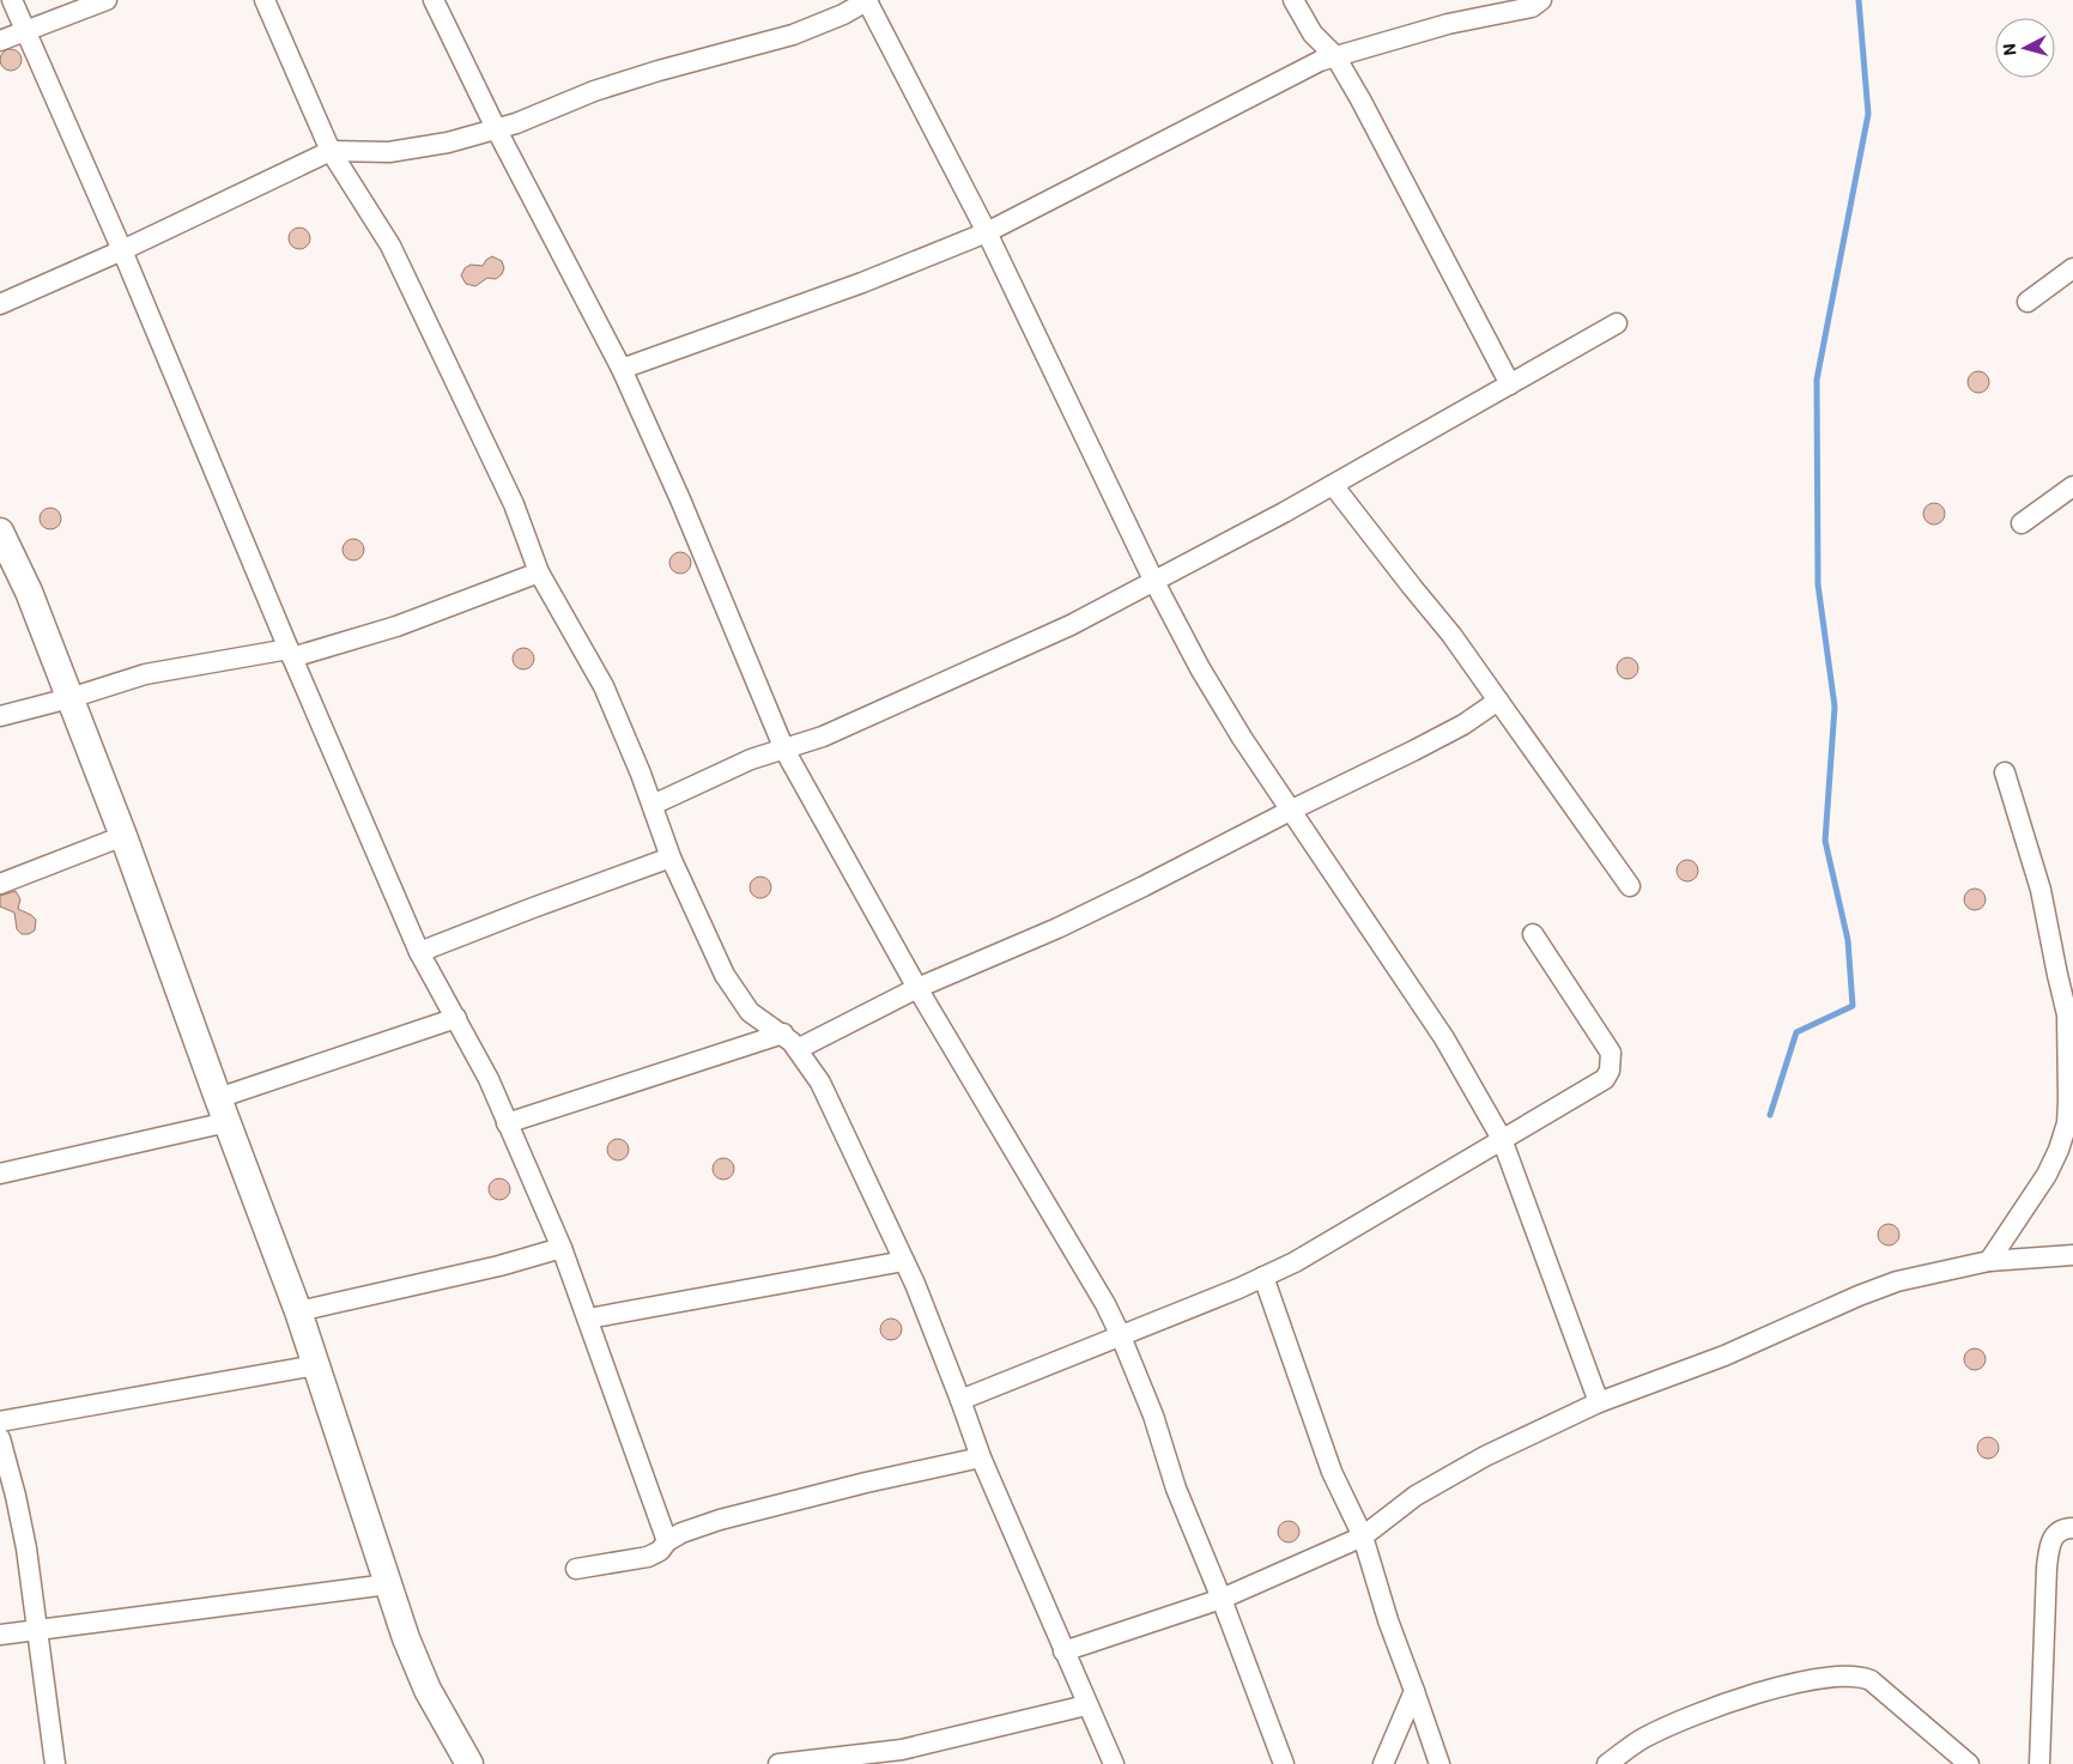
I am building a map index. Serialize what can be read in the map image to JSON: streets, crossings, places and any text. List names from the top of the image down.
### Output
{
  "north": "left"
}
